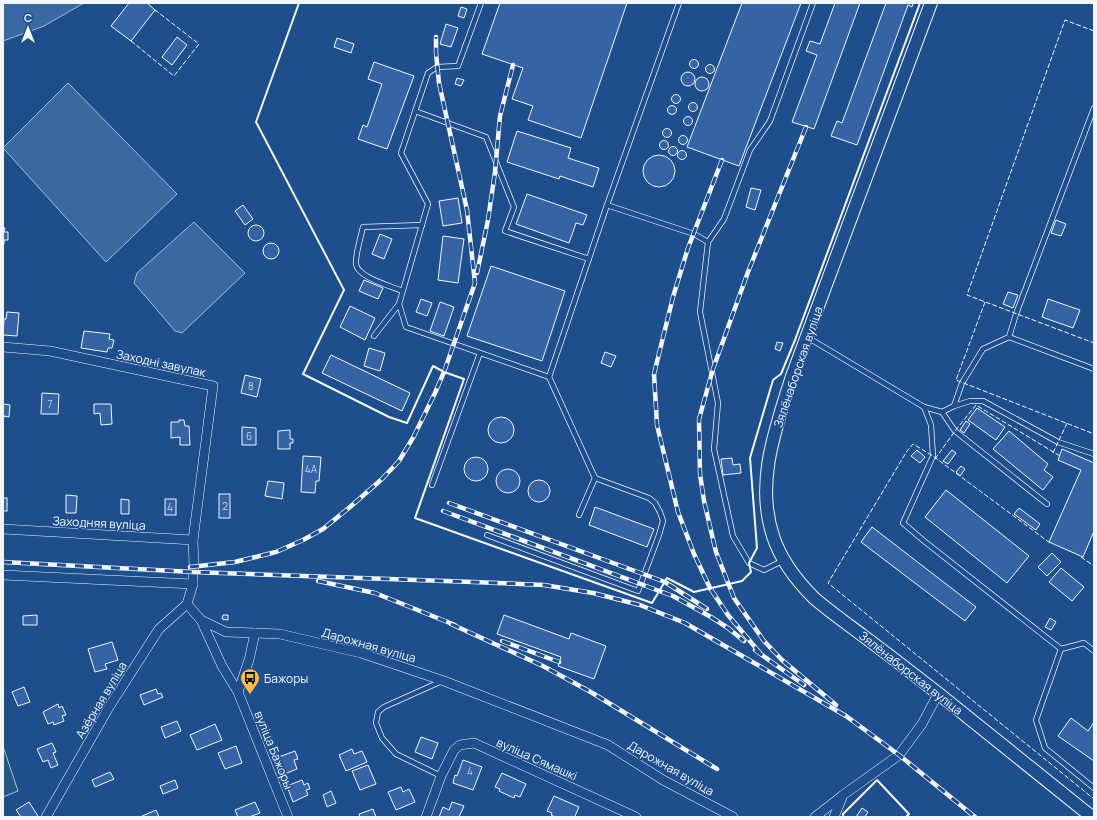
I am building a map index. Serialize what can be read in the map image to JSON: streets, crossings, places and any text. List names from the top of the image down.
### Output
{
  "streets": {
    "main road": ["Зялёнаборская вуліца"],
    "street": [
      "Заходні завулак",
      "Заходняя вуліца",
      "Дарожная вуліца",
      "Азёрная вуліца",
      "вуліца Бажоры",
      "вуліца Сямашкі"
    ]
  },
  "crossings": [
    ["Заходні завулак", "Заходняя вуліца"],
    ["Дарожная вуліца", "Азёрная вуліца"],
    ["Дарожная вуліца", "вуліца Бажоры"]
  ],
  "places": {
    "bus stop": ["Бажоры"]
  },
  "house_numbers": [
    "8",
    "7",
    "6",
    "4А",
    "2",
    "4",
    "4"
  ],
  "north": "top"
}
